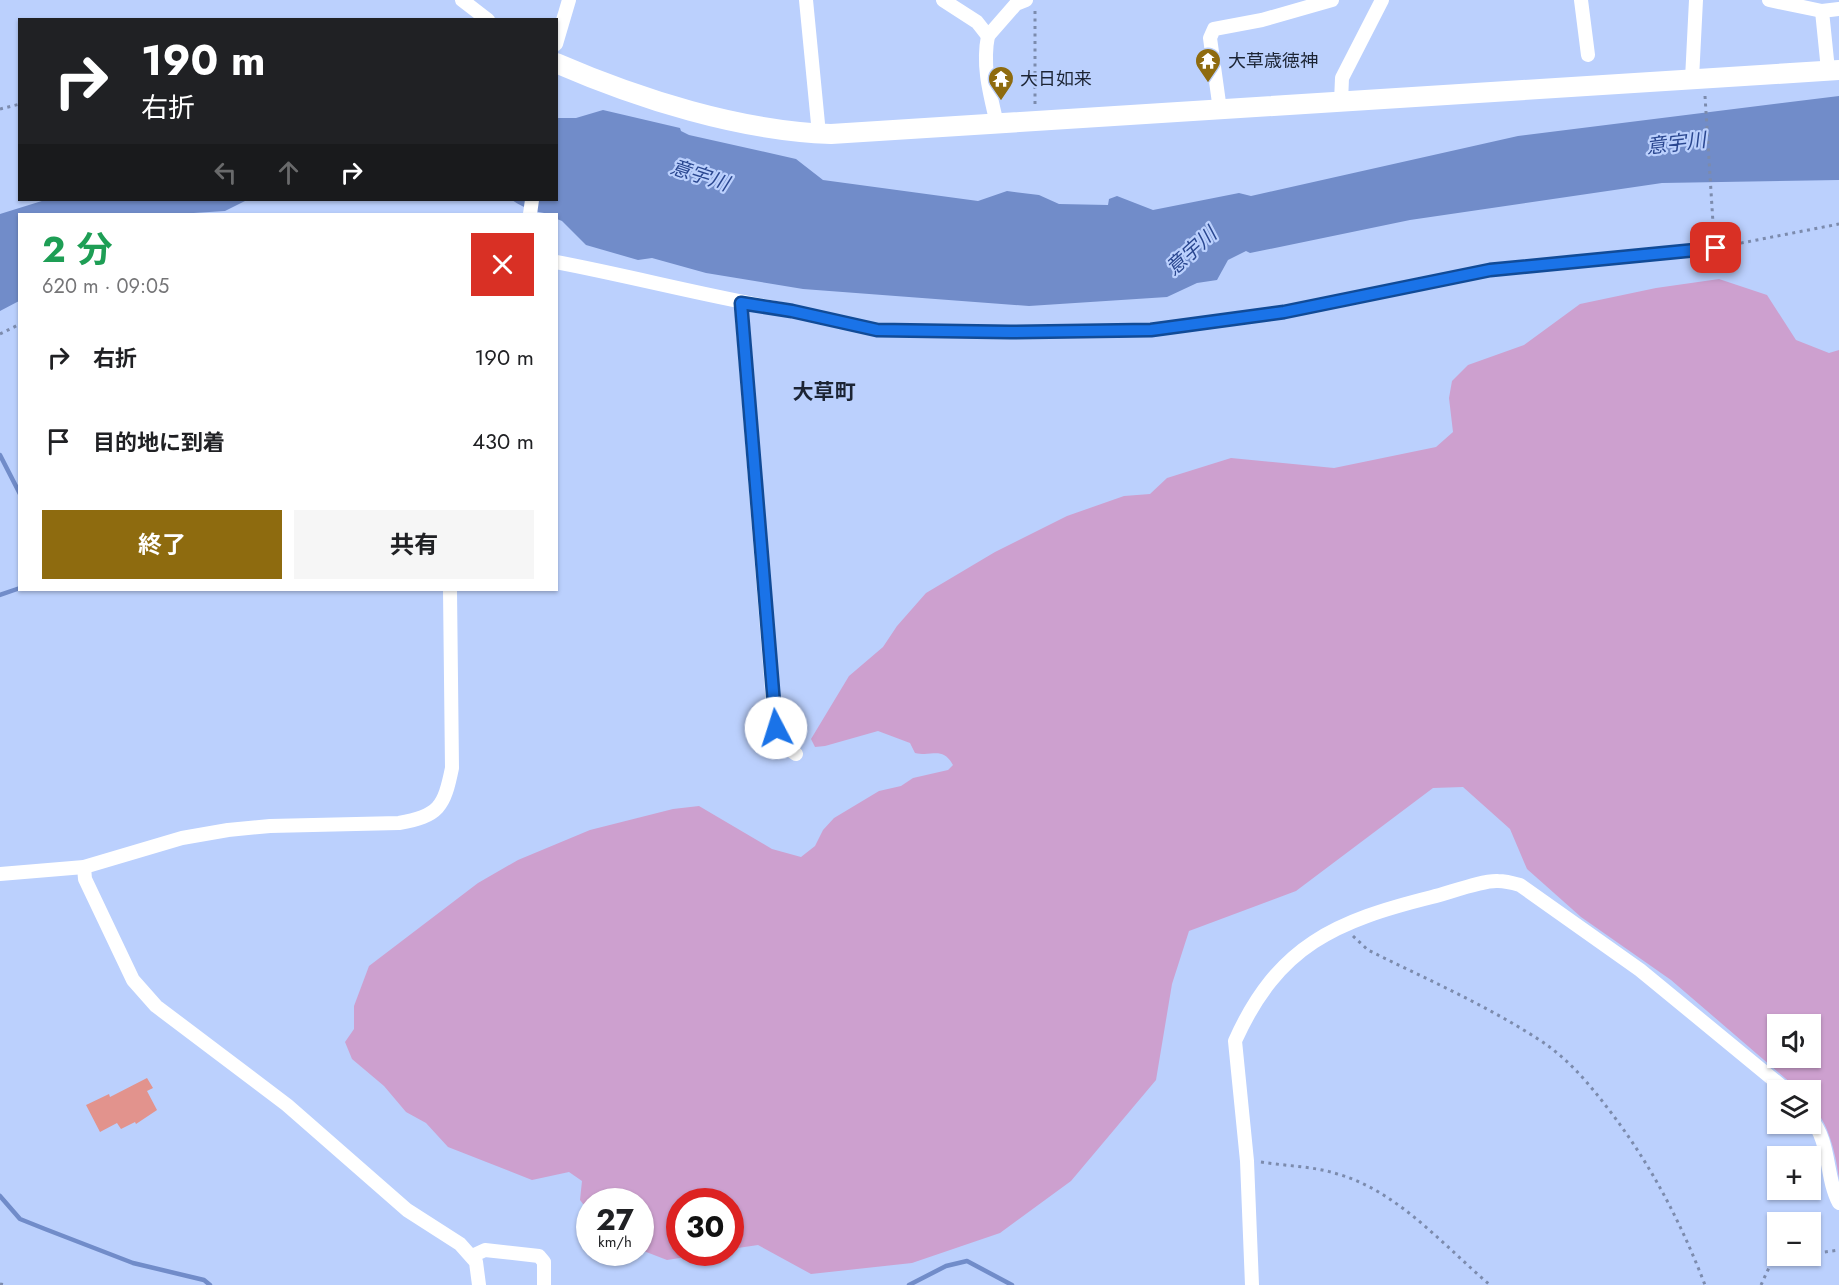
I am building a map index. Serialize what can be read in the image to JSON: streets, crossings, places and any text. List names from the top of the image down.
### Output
{
  "districts": ["大草町"],
  "water": ["意宇川"],
  "places": {
    "temple": ["大草歳徳神", "大日如来"]
  },
  "page": {
    "turn": ["190 m", "右折"],
    "heading": ["2 分", "620 m · 09:05"],
    "list": [
      {
        "name": "右折",
        "value": "190 m"
      },
      {
        "name": "目的地に到着",
        "value": "430 m"
      }
    ],
    "buttons": ["終了", "共有"],
    "map_buttons": ["+", "−"],
    "speed": "27 km/h",
    "limit": "30"
  }
}
